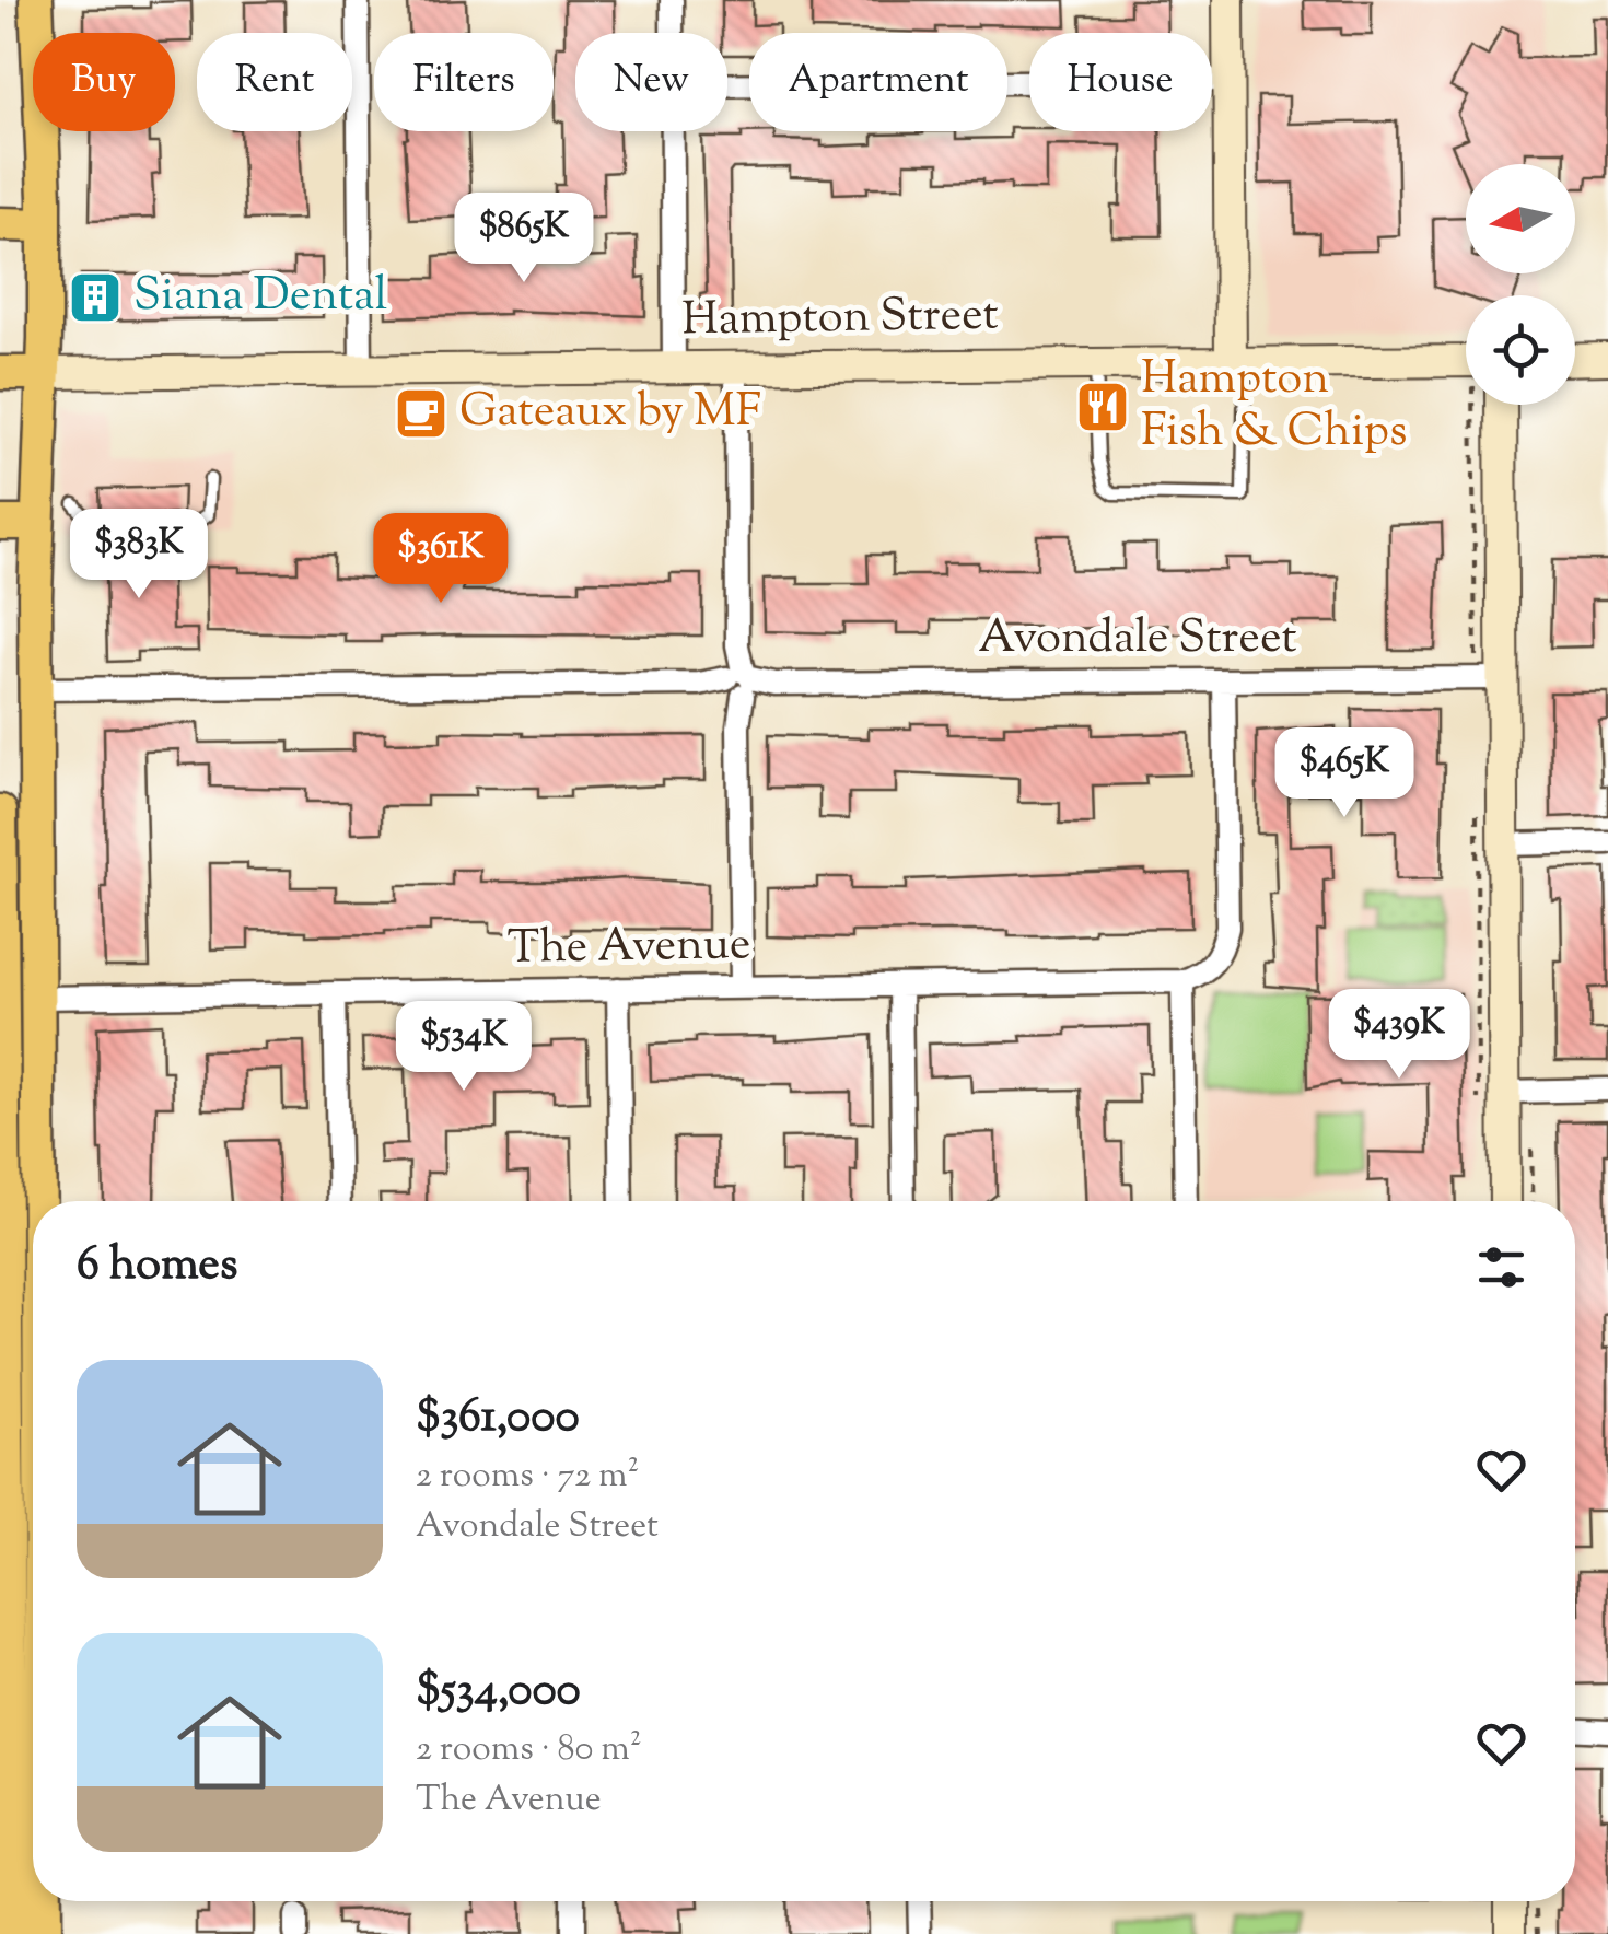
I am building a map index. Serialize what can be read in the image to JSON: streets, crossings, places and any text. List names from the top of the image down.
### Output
{
  "streets": {
    "main road": ["Hampton Street"],
    "street": ["Avondale Street", "The Avenue"]
  },
  "crossings": [
    ["Avondale Street", "The Avenue"]
  ],
  "places": {
    "building": ["Siana Dental"],
    "restaurant": ["Hampton Fish & Chips"],
    "cafe": ["Gateaux by MF"]
  },
  "north": "left",
  "page": {
    "chip": [
      "Buy",
      "Rent",
      "Filters",
      "New",
      "Apartment",
      "House"
    ],
    "price": [
      "$865K",
      "$383K",
      "$361K",
      "$465K",
      "$439K",
      "$534K"
    ],
    "heading": "6 homes",
    "list": [
      {
        "name": "$361,000",
        "note": "2 rooms · 72 m² · Avondale Street"
      },
      {
        "name": "$534,000",
        "note": "2 rooms · 80 m² · The Avenue"
      }
    ]
  }
}
